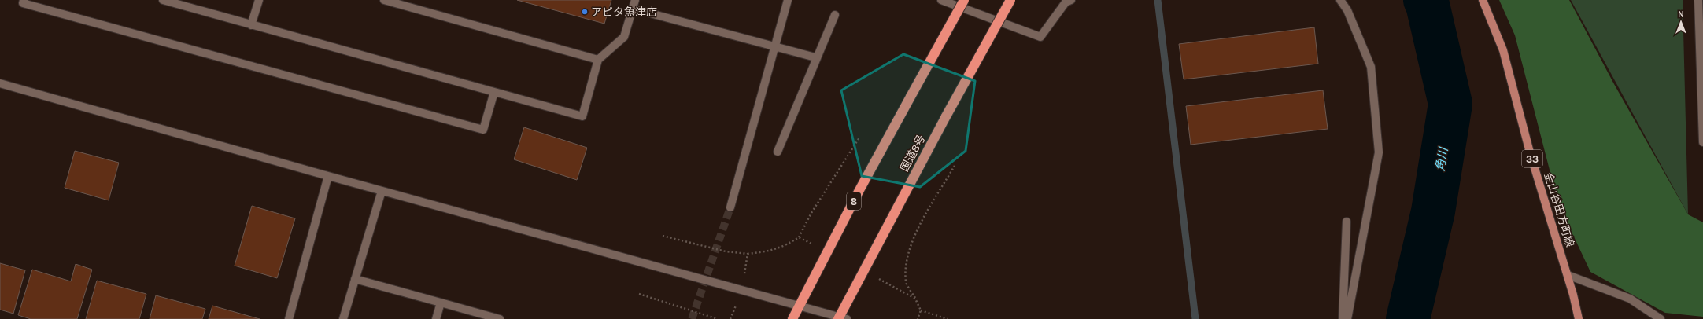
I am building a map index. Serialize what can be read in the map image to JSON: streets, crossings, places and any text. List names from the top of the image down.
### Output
{
  "streets": {
    "highway": ["国道8号", "8"],
    "main road": ["33", "金山谷田方町線"]
  },
  "water": ["角川"],
  "places": ["アピタ魚津店"],
  "north": "top"
}
